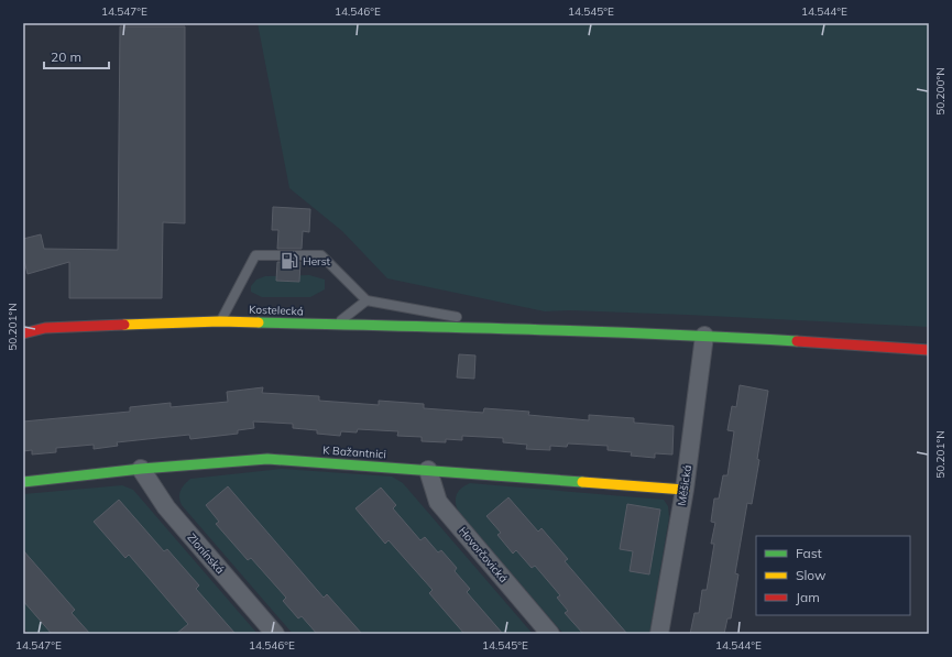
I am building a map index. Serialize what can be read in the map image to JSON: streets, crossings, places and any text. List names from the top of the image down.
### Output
{
  "streets": {
    "main road": ["Kostelecká", "K Bažantnici"],
    "street": ["Měšická", "Zlonínská", "Hovorčovická"]
  },
  "crossings": [
    ["Kostelecká", "Měšická"],
    ["K Bažantnici", "Měšická"],
    ["K Bažantnici", "Zlonínská"],
    ["K Bažantnici", "Hovorčovická"]
  ],
  "places": {
    "fuel station": ["Herst"]
  },
  "legend": ["Fast", "Slow", "Jam"],
  "scale_bar": "20 m",
  "coordinates": [
    "14.547°E",
    "14.546°E",
    "14.545°E",
    "14.544°E",
    "50.200°N",
    "50.201°N"
  ]
}
